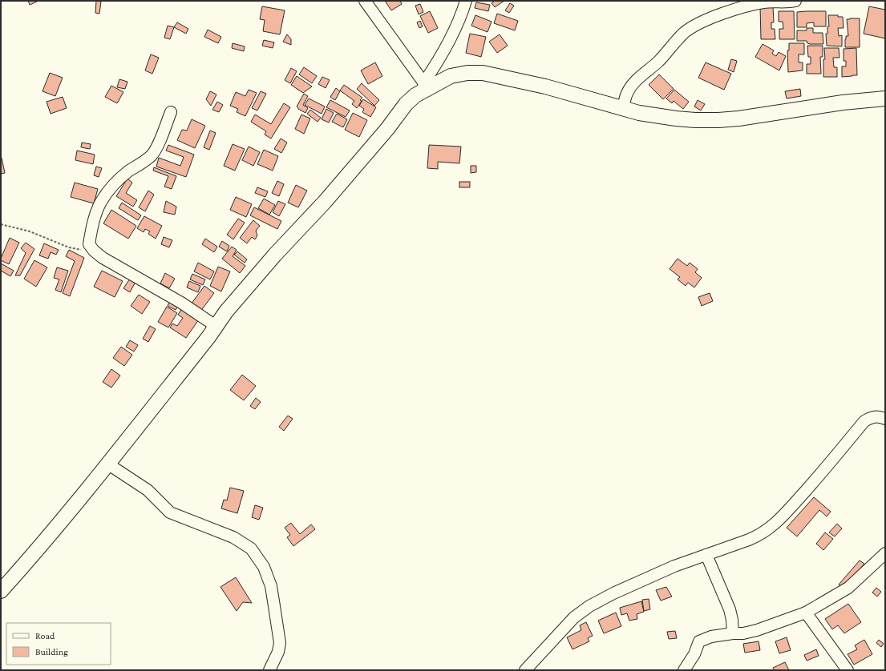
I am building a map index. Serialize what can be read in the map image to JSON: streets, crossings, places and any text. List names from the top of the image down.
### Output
{
  "legend": ["Road", "Building"]
}
